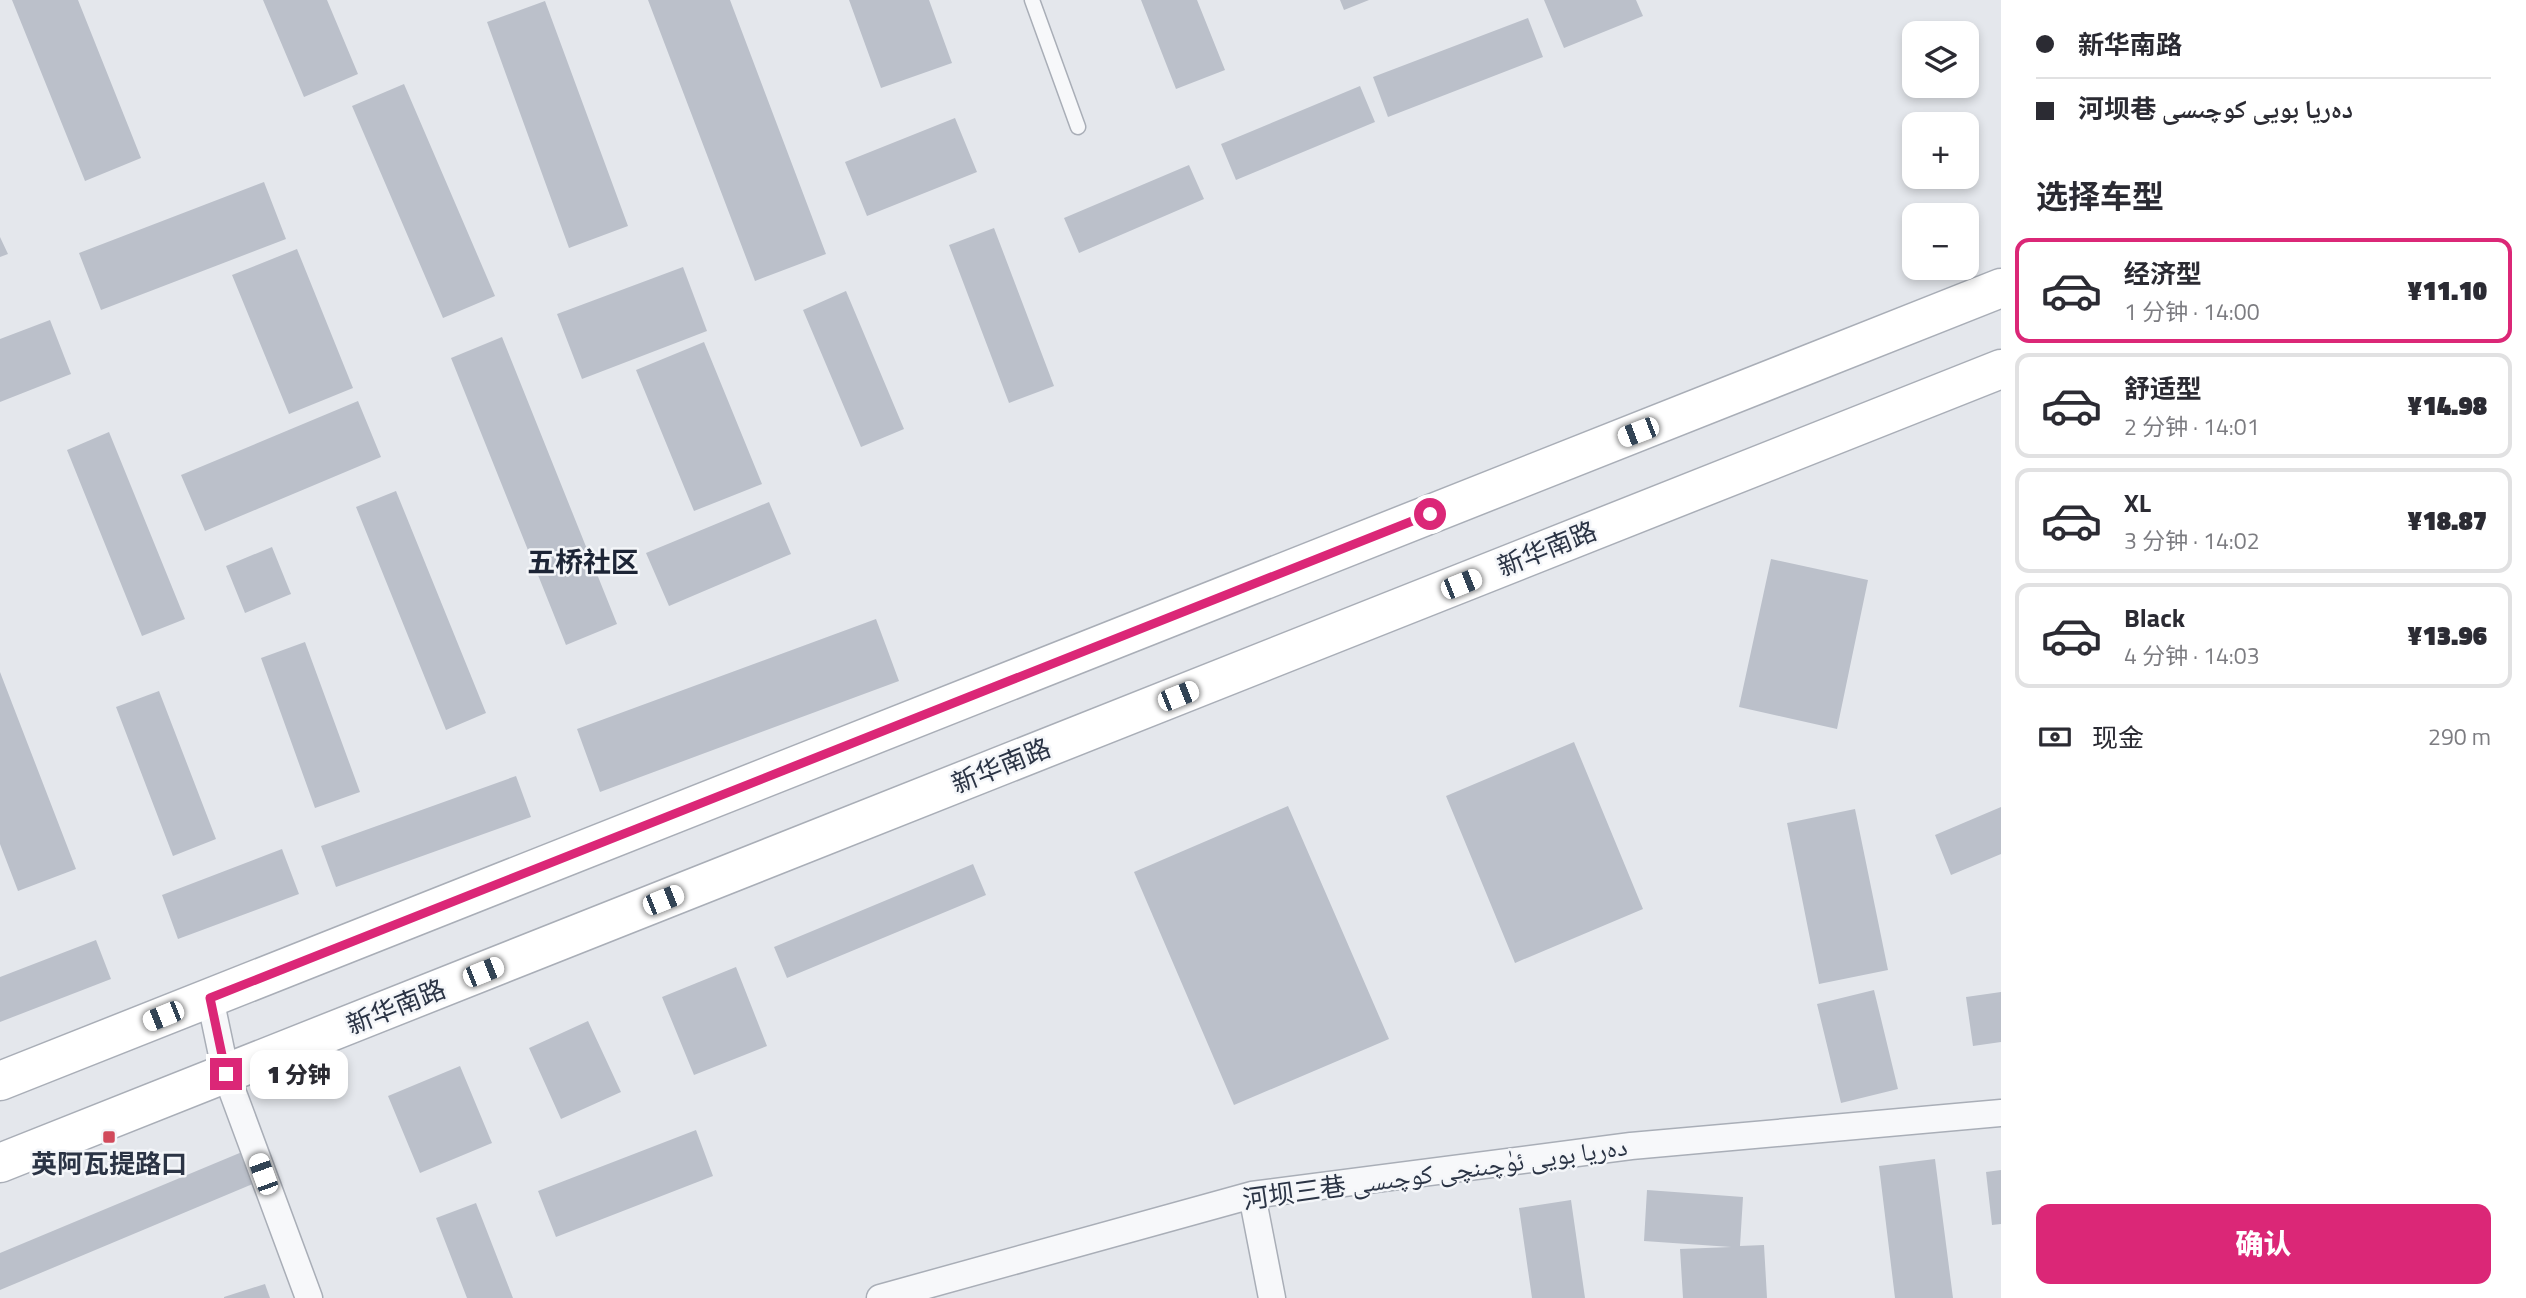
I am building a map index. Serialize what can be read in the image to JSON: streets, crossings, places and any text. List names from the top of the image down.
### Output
{
  "streets": {
    "main road": ["新华南路"],
    "street": ["河坝三巷 دەريا بويى ئۈچىنچى كوچىسى"]
  },
  "districts": ["五桥社区"],
  "places": {
    "transit": ["英阿瓦提路口"]
  },
  "page": {
    "banner": ["新华南路", "河坝巷 دەريا بويى كوچىسى"],
    "map_buttons": ["+", "−"],
    "heading": "选择车型",
    "list": [
      {
        "name": "经济型",
        "note": "1 分钟 · 14:00",
        "value": "¥11.10"
      },
      {
        "name": "舒适型",
        "note": "2 分钟 · 14:01",
        "value": "¥14.98"
      },
      {
        "name": "XL",
        "note": "3 分钟 · 14:02",
        "value": "¥18.87"
      },
      {
        "name": "Black",
        "note": "4 分钟 · 14:03",
        "value": "¥13.96"
      }
    ],
    "pay": ["现金", "290 m"],
    "bubble": "1 分钟",
    "buttons": "确认"
  }
}
